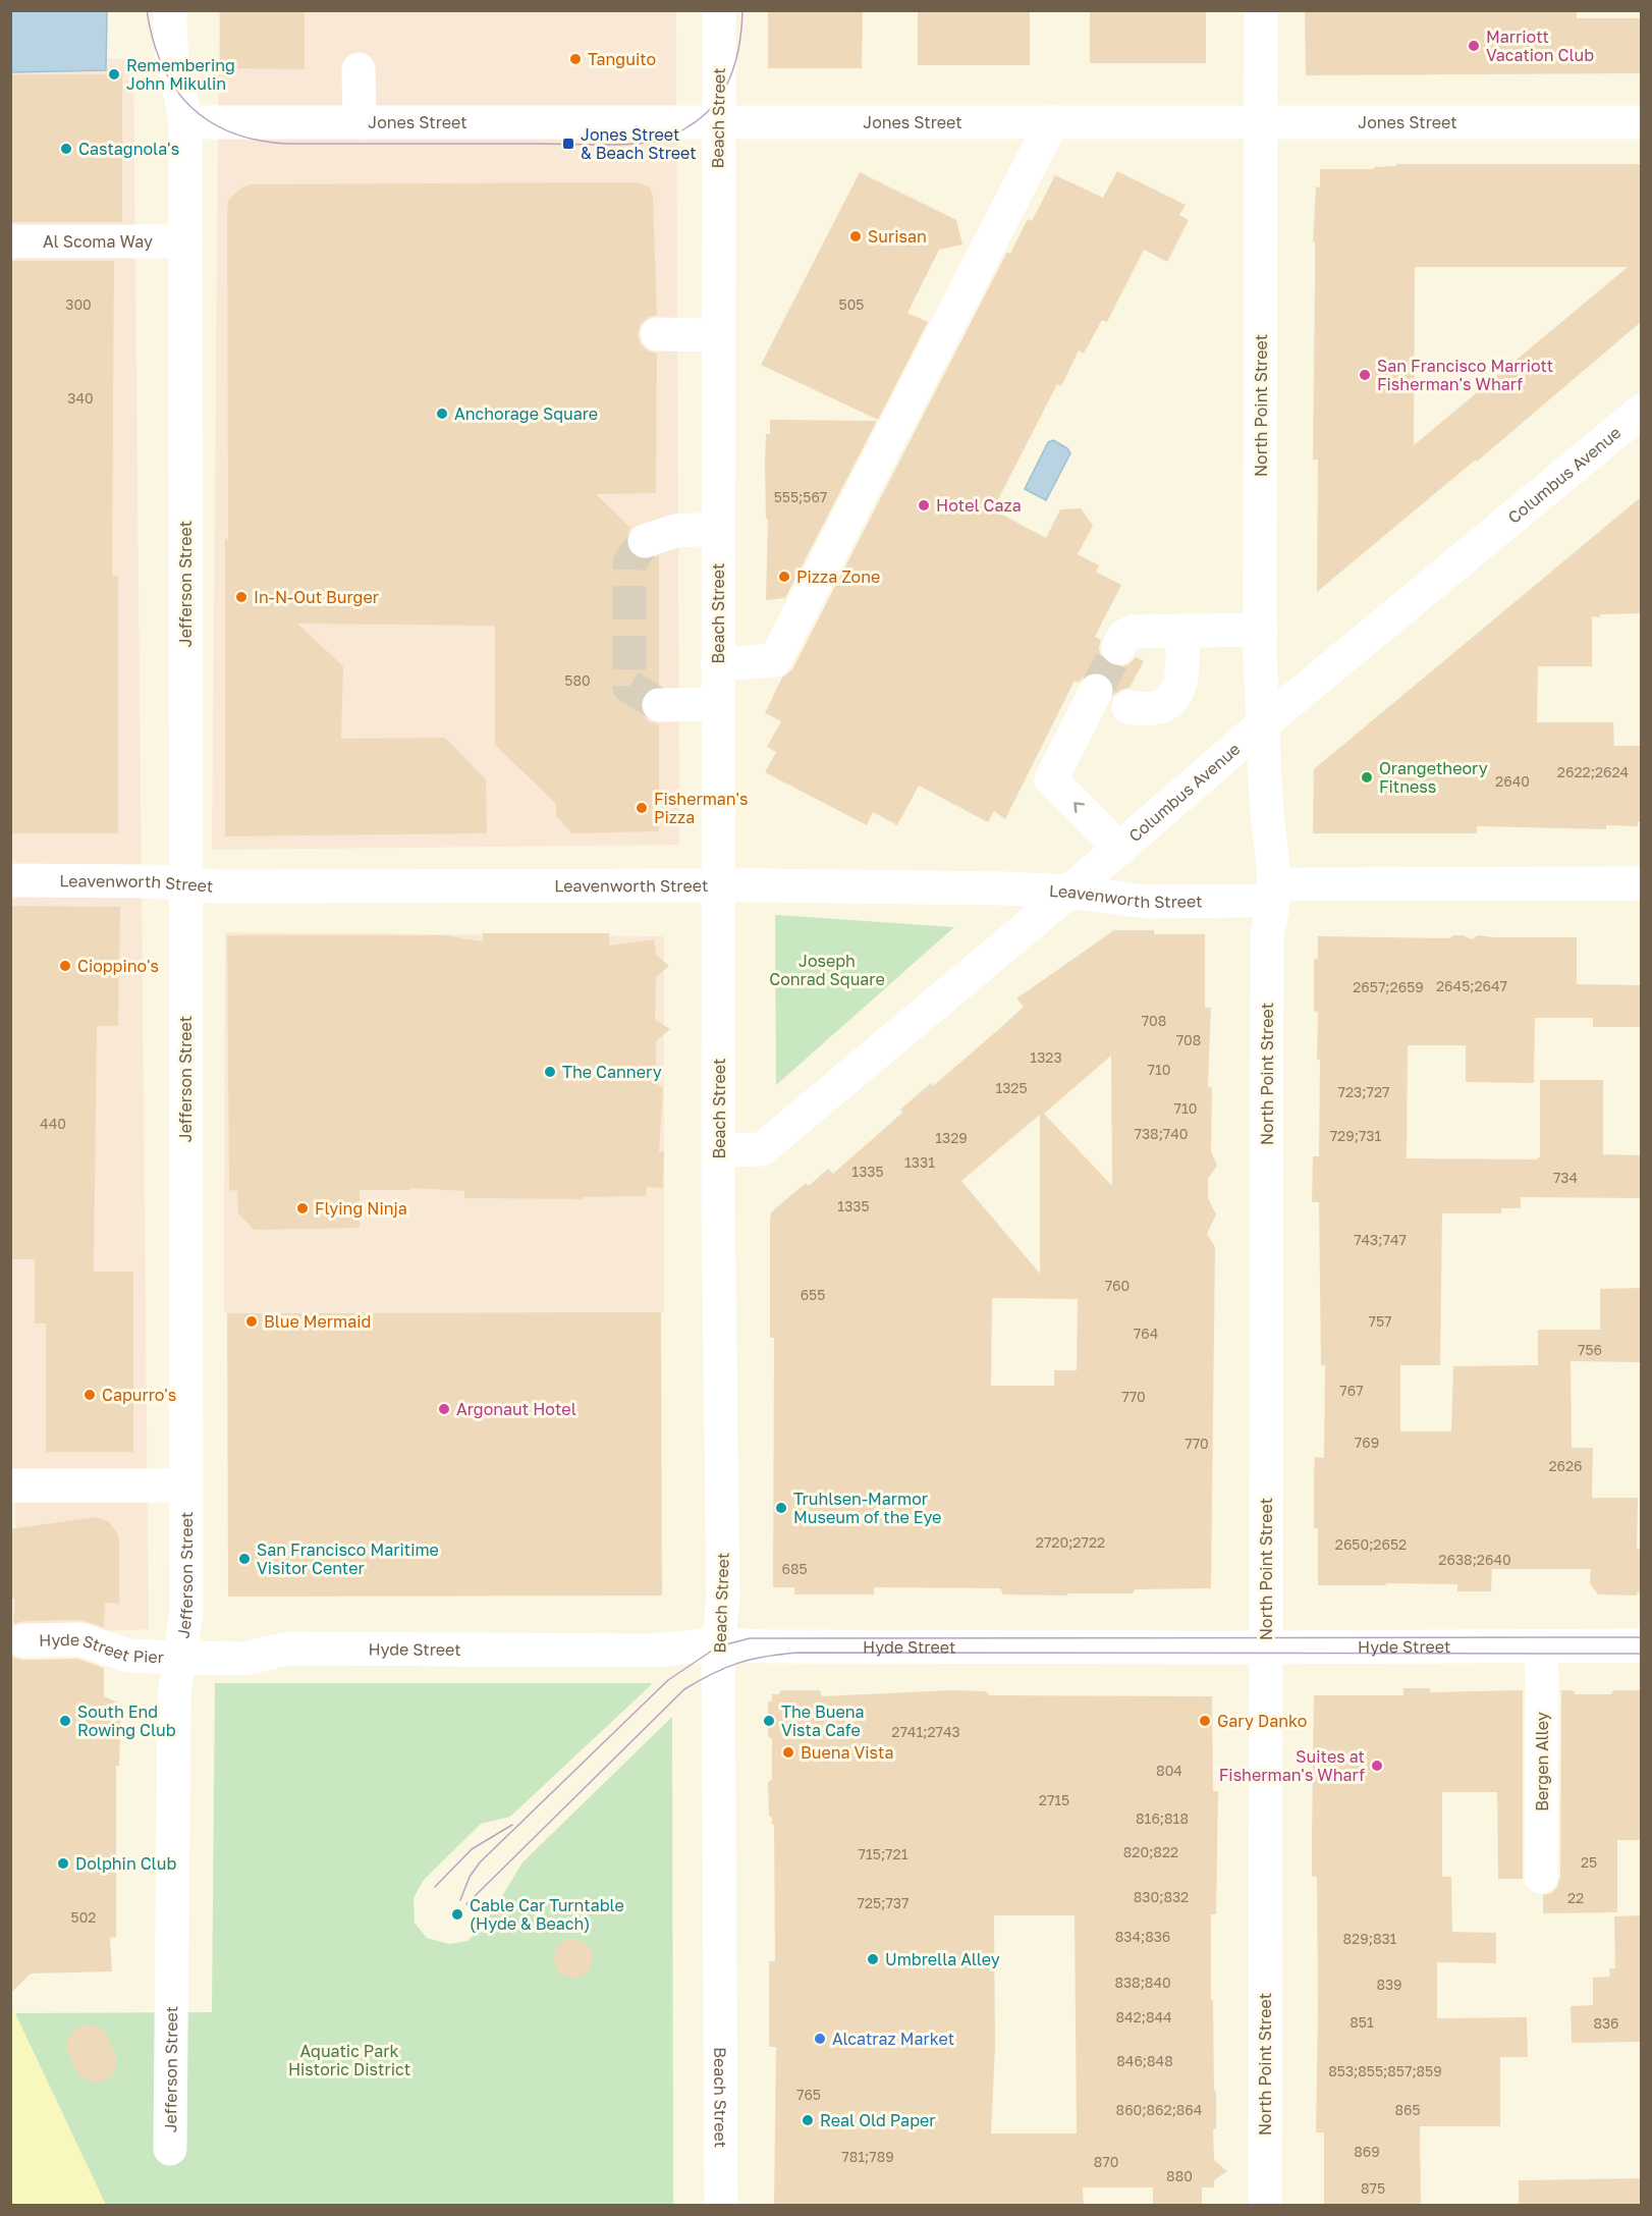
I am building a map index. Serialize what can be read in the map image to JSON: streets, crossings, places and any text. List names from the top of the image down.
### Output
{
  "streets": {
    "street": [
      "Beach Street",
      "Jones Street",
      "Al Scoma Way",
      "North Point Street",
      "Columbus Avenue",
      "Jefferson Street",
      "Leavenworth Street",
      "Hyde Street",
      "Hyde Street Pier",
      "Bergen Alley"
    ]
  },
  "crossings": [
    ["Beach Street", "Jones Street"],
    ["Beach Street", "Columbus Avenue"],
    ["Beach Street", "Leavenworth Street"],
    ["Beach Street", "Hyde Street"],
    ["Jones Street", "North Point Street"],
    ["Jones Street", "Jefferson Street"],
    ["Al Scoma Way", "Jefferson Street"],
    ["North Point Street", "Columbus Avenue"],
    ["North Point Street", "Leavenworth Street"],
    ["North Point Street", "Hyde Street"],
    ["Columbus Avenue", "Leavenworth Street"],
    ["Jefferson Street", "Leavenworth Street"],
    ["Jefferson Street", "Hyde Street"],
    ["Jefferson Street", "Hyde Street Pier"],
    ["Hyde Street", "Hyde Street Pier"],
    ["Hyde Street", "Bergen Alley"]
  ],
  "parks": ["Joseph Conrad Square", "Aquatic Park Historic District"],
  "places": {
    "other": [
      "Marriott Vacation Club",
      "Tanguito",
      "Remembering John Mikulin",
      "Castagnola's",
      "Surisan",
      "San Francisco Marriott Fisherman's Wharf",
      "Anchorage Square",
      "Hotel Caza",
      "Pizza Zone",
      "In-N-Out Burger",
      "Orangetheory Fitness",
      "Fisherman's Pizza",
      "Cioppino's",
      "The Cannery",
      "Flying Ninja",
      "Blue Mermaid",
      "Capurro's",
      "Argonaut Hotel",
      "Truhlsen-Marmor Museum of the Eye",
      "San Francisco Maritime Visitor Center",
      "South End Rowing Club",
      "The Buena Vista Cafe",
      "Gary Danko",
      "Buena Vista",
      "Suites at Fisherman's Wharf",
      "Dolphin Club",
      "Cable Car Turntable (Hyde & Beach)",
      "Umbrella Alley",
      "Alcatraz Market",
      "Real Old Paper"
    ],
    "transit": ["Jones Street & Beach Street"]
  },
  "house_numbers": [
    "300",
    "505",
    "340",
    "555;567",
    "580",
    "2622;2624",
    "2640",
    "2645;2647",
    "2657;2659",
    "708",
    "708",
    "1323",
    "710",
    "1325",
    "723;727",
    "710",
    "440",
    "738;740",
    "729;731",
    "1329",
    "1331",
    "1335",
    "734",
    "1335",
    "743;747",
    "760",
    "655",
    "757",
    "764",
    "756",
    "767",
    "770",
    "769",
    "770",
    "2626",
    "2720;2722",
    "2650;2652",
    "2638;2640",
    "685",
    "2741;2743",
    "804",
    "2715",
    "816;818",
    "820;822",
    "715;721",
    "25",
    "830;832",
    "22",
    "725;737",
    "502",
    "834;836",
    "829;831",
    "838;840",
    "839",
    "842;844",
    "851",
    "836",
    "846;848",
    "853;855;857;859",
    "765",
    "860;862;864",
    "865",
    "869",
    "781;789",
    "870",
    "880",
    "875"
  ]
}
